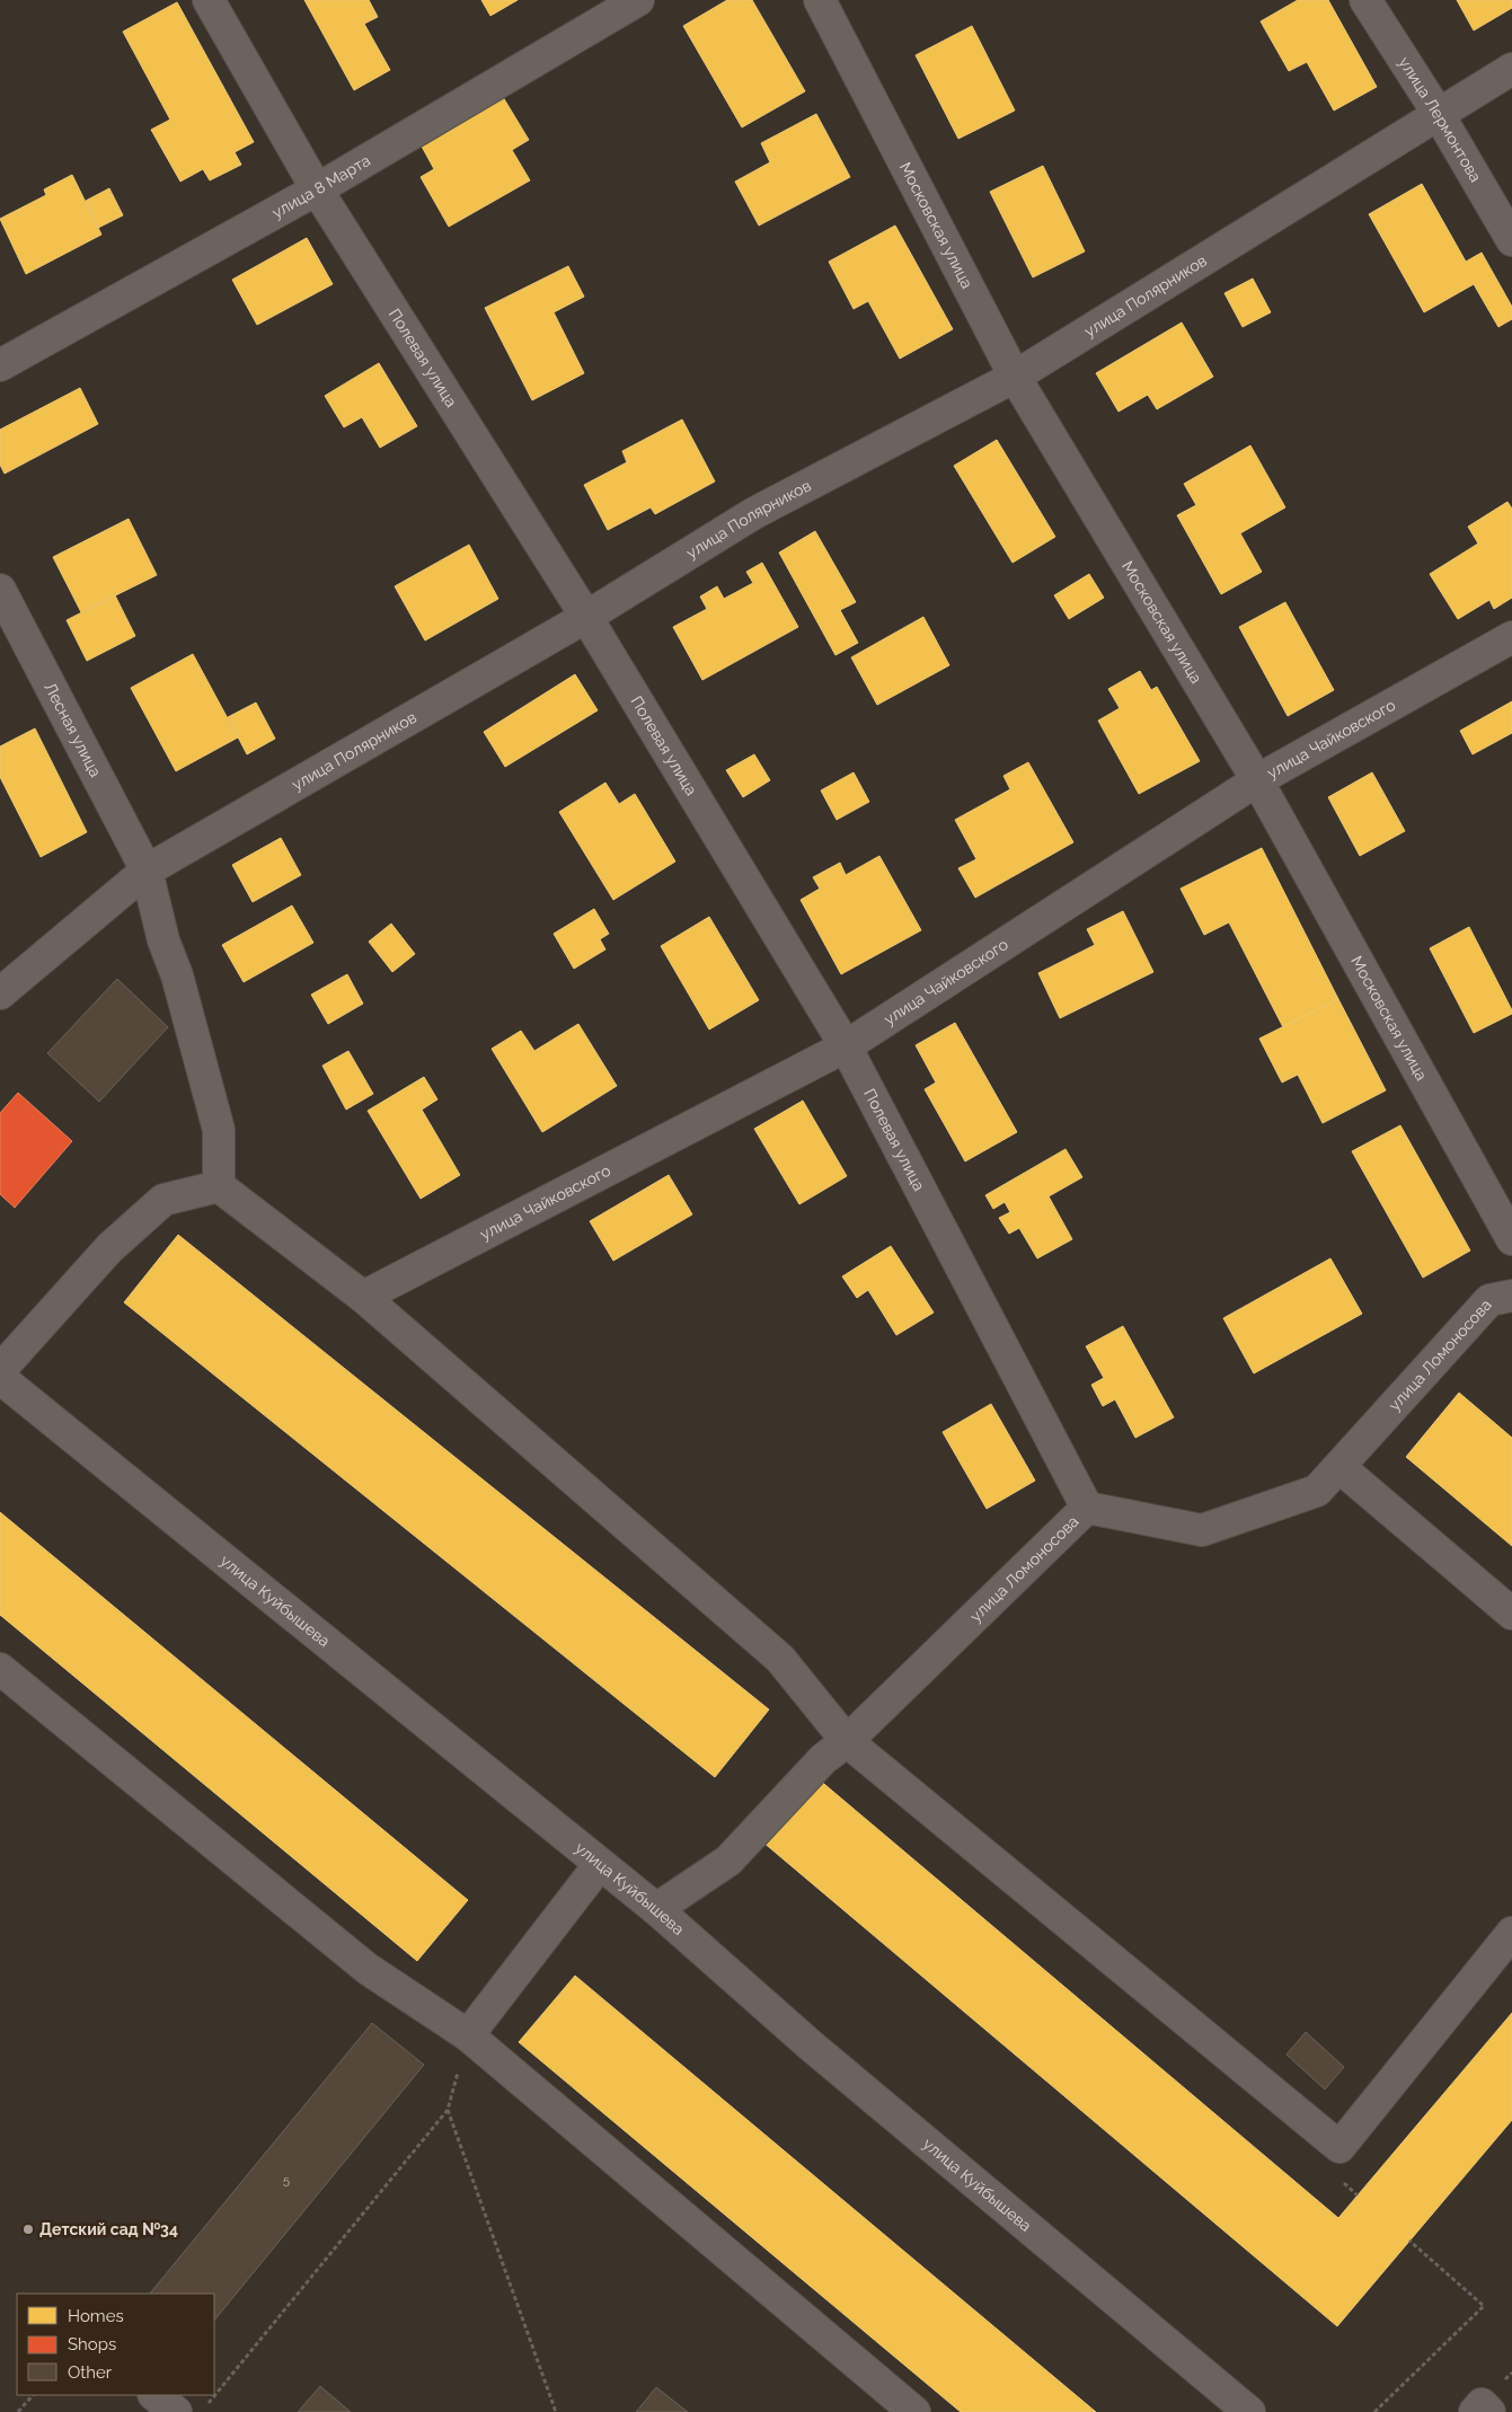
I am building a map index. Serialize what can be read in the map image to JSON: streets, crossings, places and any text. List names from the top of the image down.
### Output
{
  "streets": {
    "street": [
      "улица Лермонтова",
      "улица 8 Марта",
      "Московская улица",
      "улица Полярников",
      "Полевая улица",
      "Лесная улица",
      "улица Чайковского",
      "улица Ломоносова",
      "улица Куйбышева"
    ]
  },
  "crossings": [
    ["улица Лермонтова", "улица Полярников"],
    ["улица 8 Марта", "Полевая улица"],
    ["Московская улица", "улица Полярников"],
    ["Московская улица", "улица Чайковского"],
    ["улица Полярников", "Полевая улица"],
    ["улица Полярников", "Лесная улица"],
    ["Полевая улица", "улица Чайковского"],
    ["Полевая улица", "улица Ломоносова"],
    ["улица Ломоносова", "улица Куйбышева"]
  ],
  "places": ["Детский сад №34"],
  "house_numbers": ["5"],
  "legend": ["Homes", "Shops", "Other"]
}
